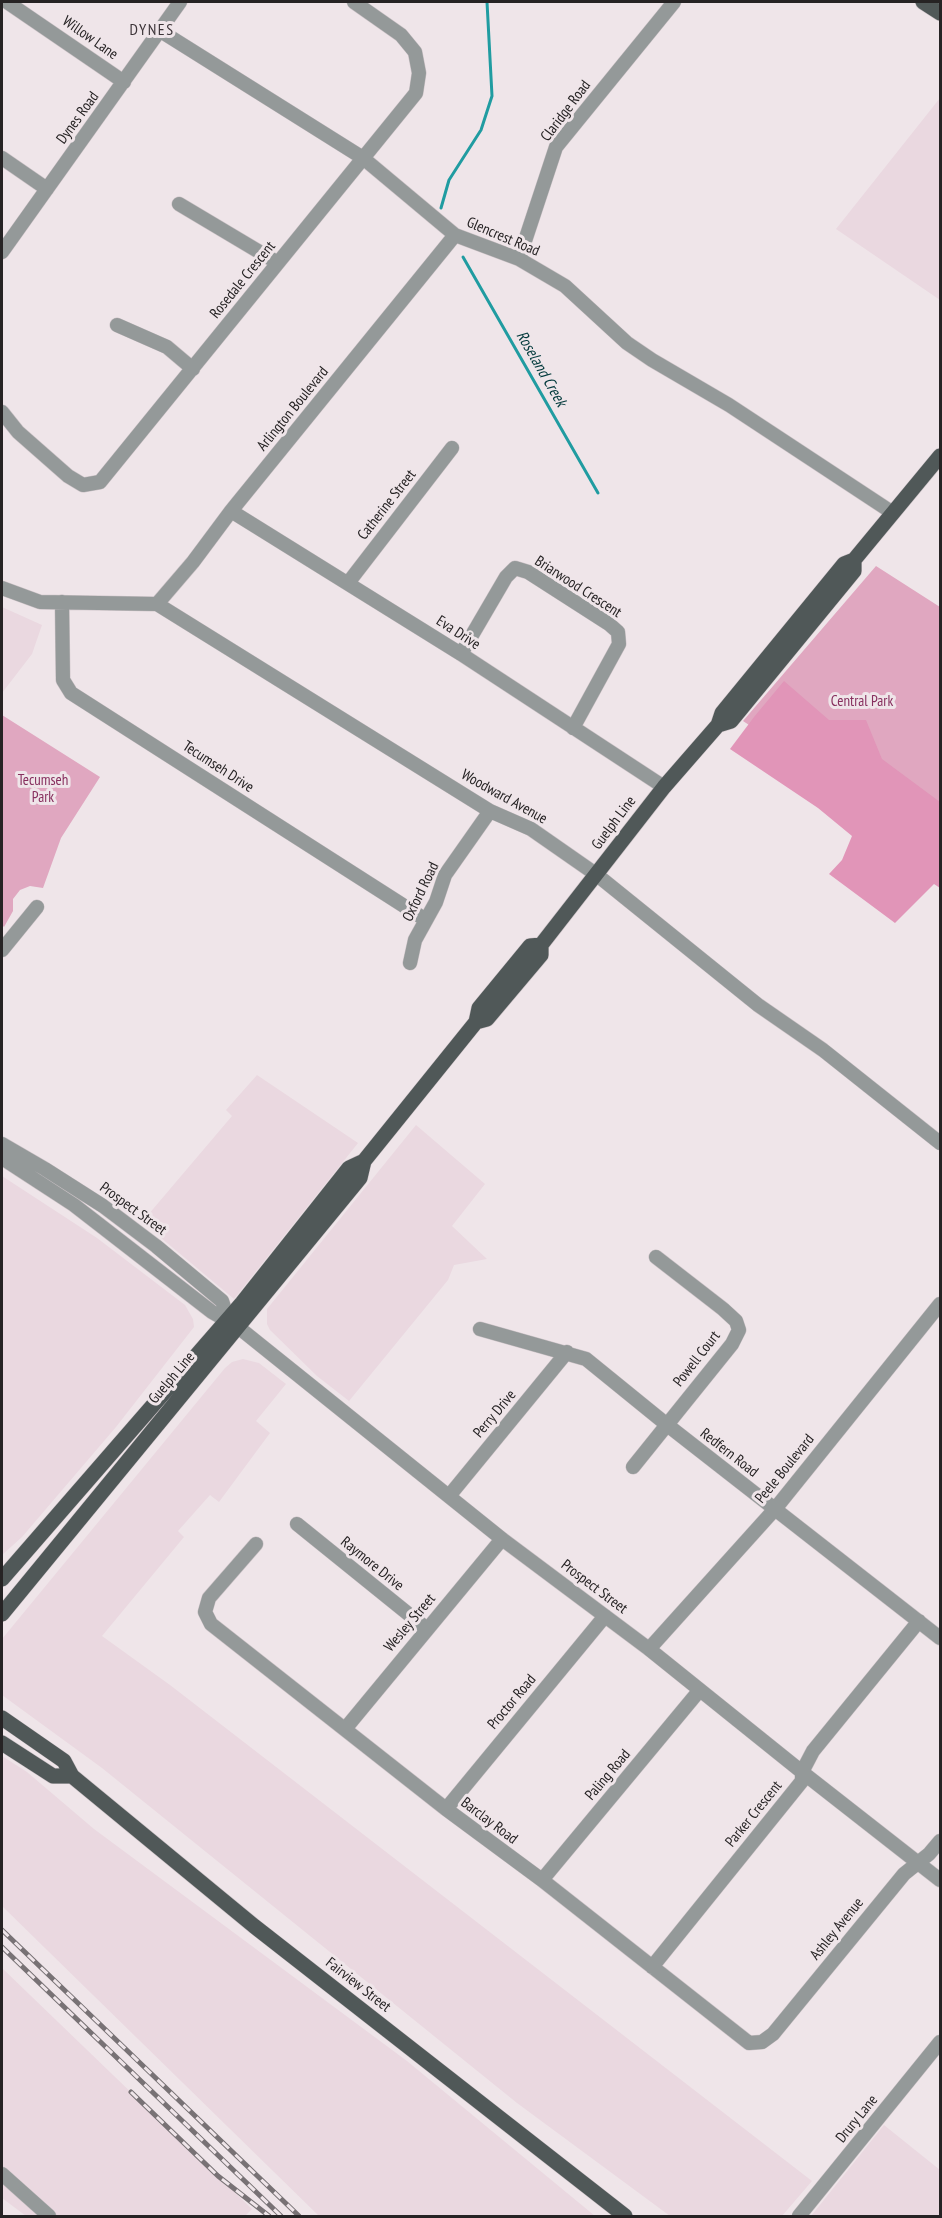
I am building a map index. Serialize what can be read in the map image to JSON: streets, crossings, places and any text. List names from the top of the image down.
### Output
{
  "streets": {
    "main road": ["Guelph Line", "Fairview Street"],
    "street": [
      "Willow Lane",
      "Claridge Road",
      "Dynes Road",
      "Glencrest Road",
      "Rosedale Crescent",
      "Arlington Boulevard",
      "Catherine Street",
      "Briarwood Crescent",
      "Eva Drive",
      "Tecumseh Drive",
      "Woodward Avenue",
      "Oxford Road",
      "Prospect Street",
      "Powell Court",
      "Perry Drive",
      "Redfern Road",
      "Peele Boulevard",
      "Raymore Drive",
      "Wesley Street",
      "Proctor Road",
      "Paling Road",
      "Parker Crescent",
      "Barclay Road",
      "Ashley Avenue",
      "Drury Lane"
    ]
  },
  "crossings": [
    ["Willow Lane", "Dynes Road"],
    ["Claridge Road", "Glencrest Road"],
    ["Dynes Road", "Glencrest Road"],
    ["Glencrest Road", "Rosedale Crescent"],
    ["Glencrest Road", "Arlington Boulevard"],
    ["Glencrest Road", "Guelph Line"],
    ["Arlington Boulevard", "Eva Drive"],
    ["Arlington Boulevard", "Woodward Avenue"],
    ["Catherine Street", "Eva Drive"],
    ["Briarwood Crescent", "Eva Drive"],
    ["Eva Drive", "Guelph Line"],
    ["Tecumseh Drive", "Oxford Road"],
    ["Woodward Avenue", "Guelph Line"],
    ["Woodward Avenue", "Oxford Road"],
    ["Guelph Line", "Prospect Street"],
    ["Prospect Street", "Perry Drive"],
    ["Prospect Street", "Peele Boulevard"],
    ["Prospect Street", "Wesley Street"],
    ["Prospect Street", "Proctor Road"],
    ["Prospect Street", "Paling Road"],
    ["Prospect Street", "Parker Crescent"],
    ["Prospect Street", "Ashley Avenue"],
    ["Powell Court", "Redfern Road"],
    ["Perry Drive", "Redfern Road"],
    ["Redfern Road", "Peele Boulevard"],
    ["Redfern Road", "Parker Crescent"],
    ["Raymore Drive", "Wesley Street"],
    ["Wesley Street", "Barclay Road"],
    ["Proctor Road", "Barclay Road"],
    ["Paling Road", "Barclay Road"],
    ["Parker Crescent", "Barclay Road"],
    ["Barclay Road", "Ashley Avenue"]
  ],
  "districts": ["DYNES"],
  "water": ["Roseland Creek"],
  "parks": ["Central Park", "Tecumseh Park"]
}
